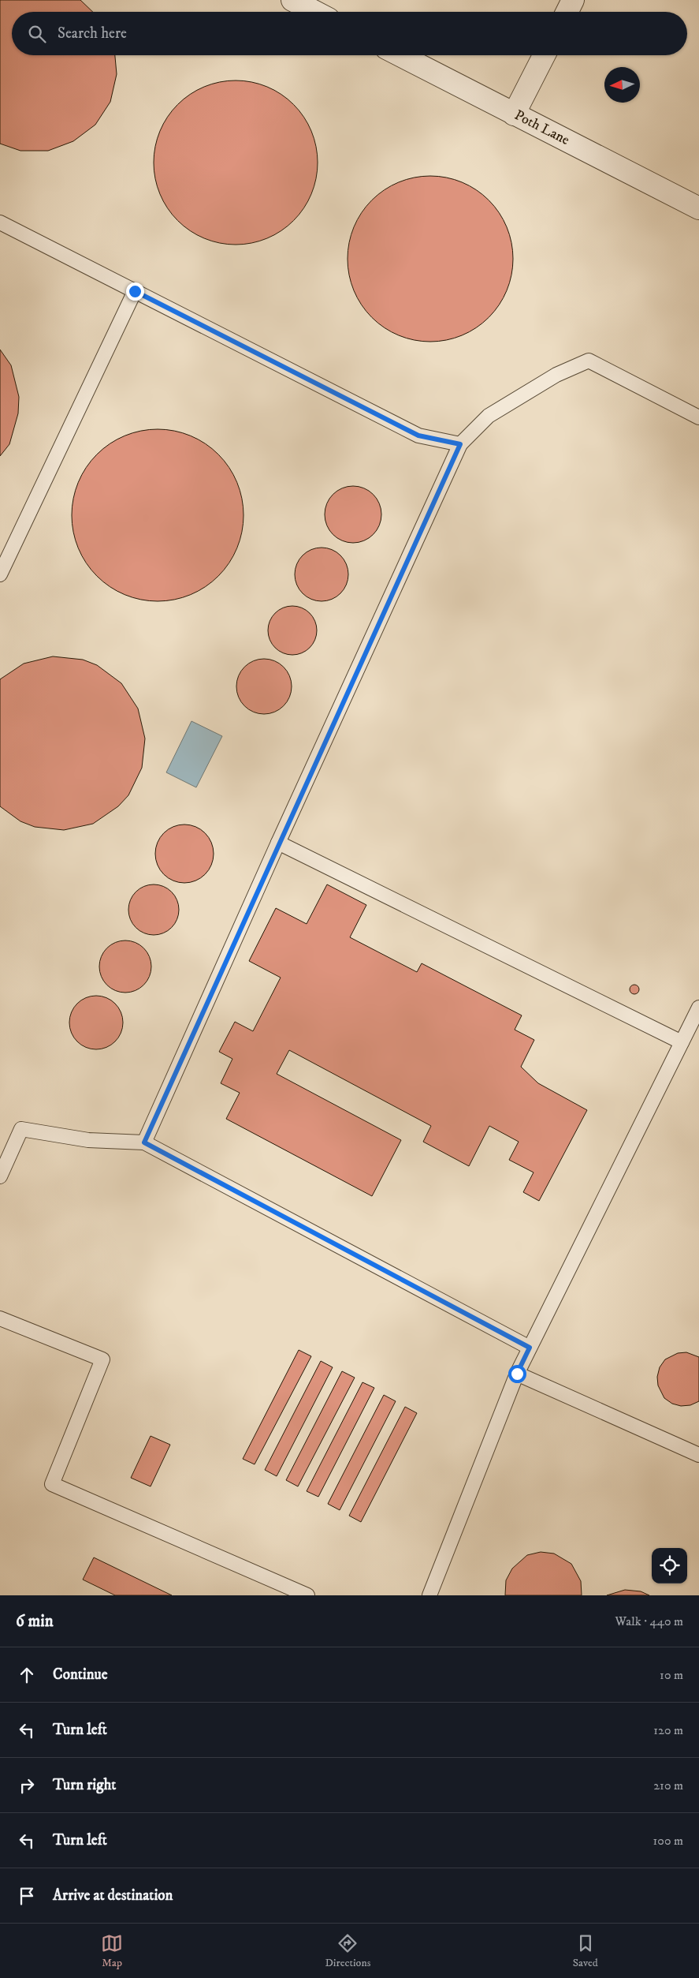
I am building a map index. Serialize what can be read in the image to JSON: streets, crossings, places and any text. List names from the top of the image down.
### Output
{
  "streets": {
    "street": ["Poth Lane"]
  },
  "north": "left",
  "page": {
    "search": "Search here",
    "heading": ["6 min", "Walk · 440 m"],
    "list": [
      ["Continue", "10 m"],
      ["Turn left", "120 m"],
      ["Turn right", "210 m"],
      ["Turn left", "100 m"],
      "Arrive at destination"
    ],
    "nav": ["Map", "Directions", "Saved"]
  }
}
